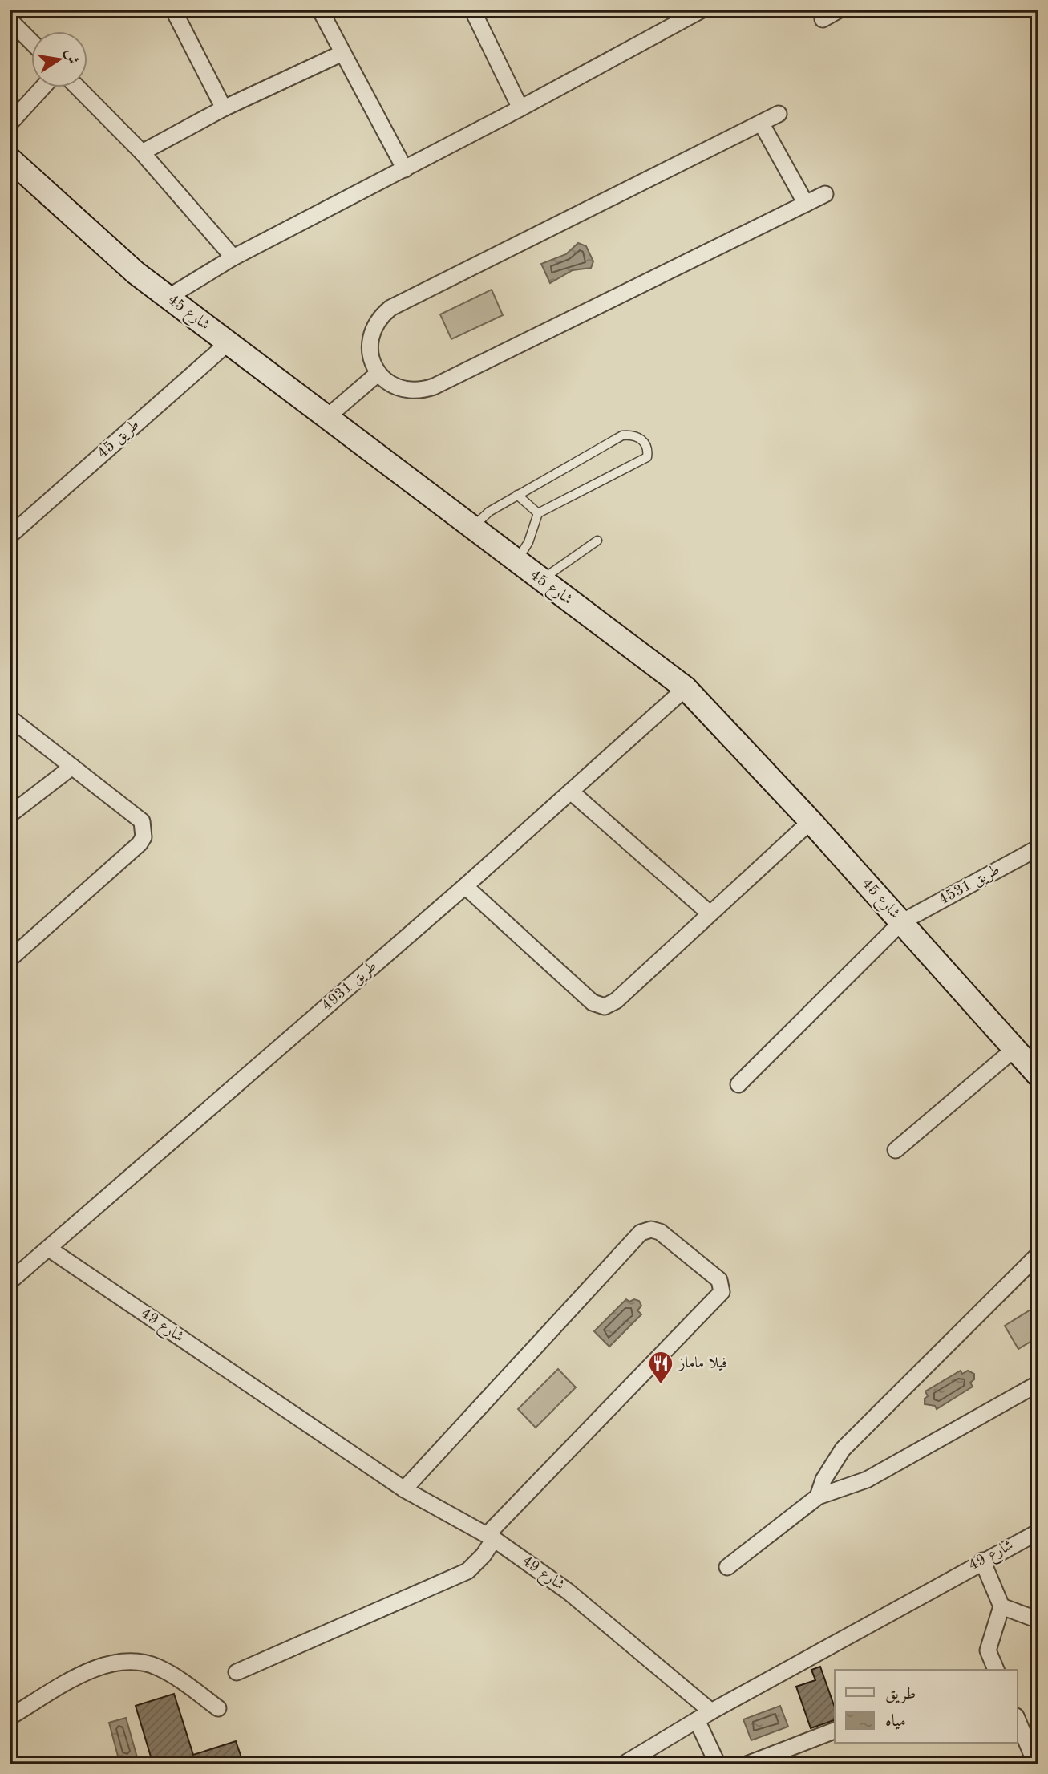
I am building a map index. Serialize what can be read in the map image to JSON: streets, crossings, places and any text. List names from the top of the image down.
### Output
{
  "streets": {
    "street": [
      "شارع 45",
      "طريق 45",
      "طريق 4531",
      "طريق 4931",
      "شارع 49"
    ]
  },
  "crossings": [
    ["شارع 45", "طريق 45"],
    ["شارع 45", "طريق 4531"],
    ["شارع 45", "طريق 4931"],
    ["طريق 4931", "شارع 49"]
  ],
  "places": {
    "restaurant": ["فيلا ماماز"]
  },
  "legend": ["طريق", "مياه"],
  "north": "right"
}
